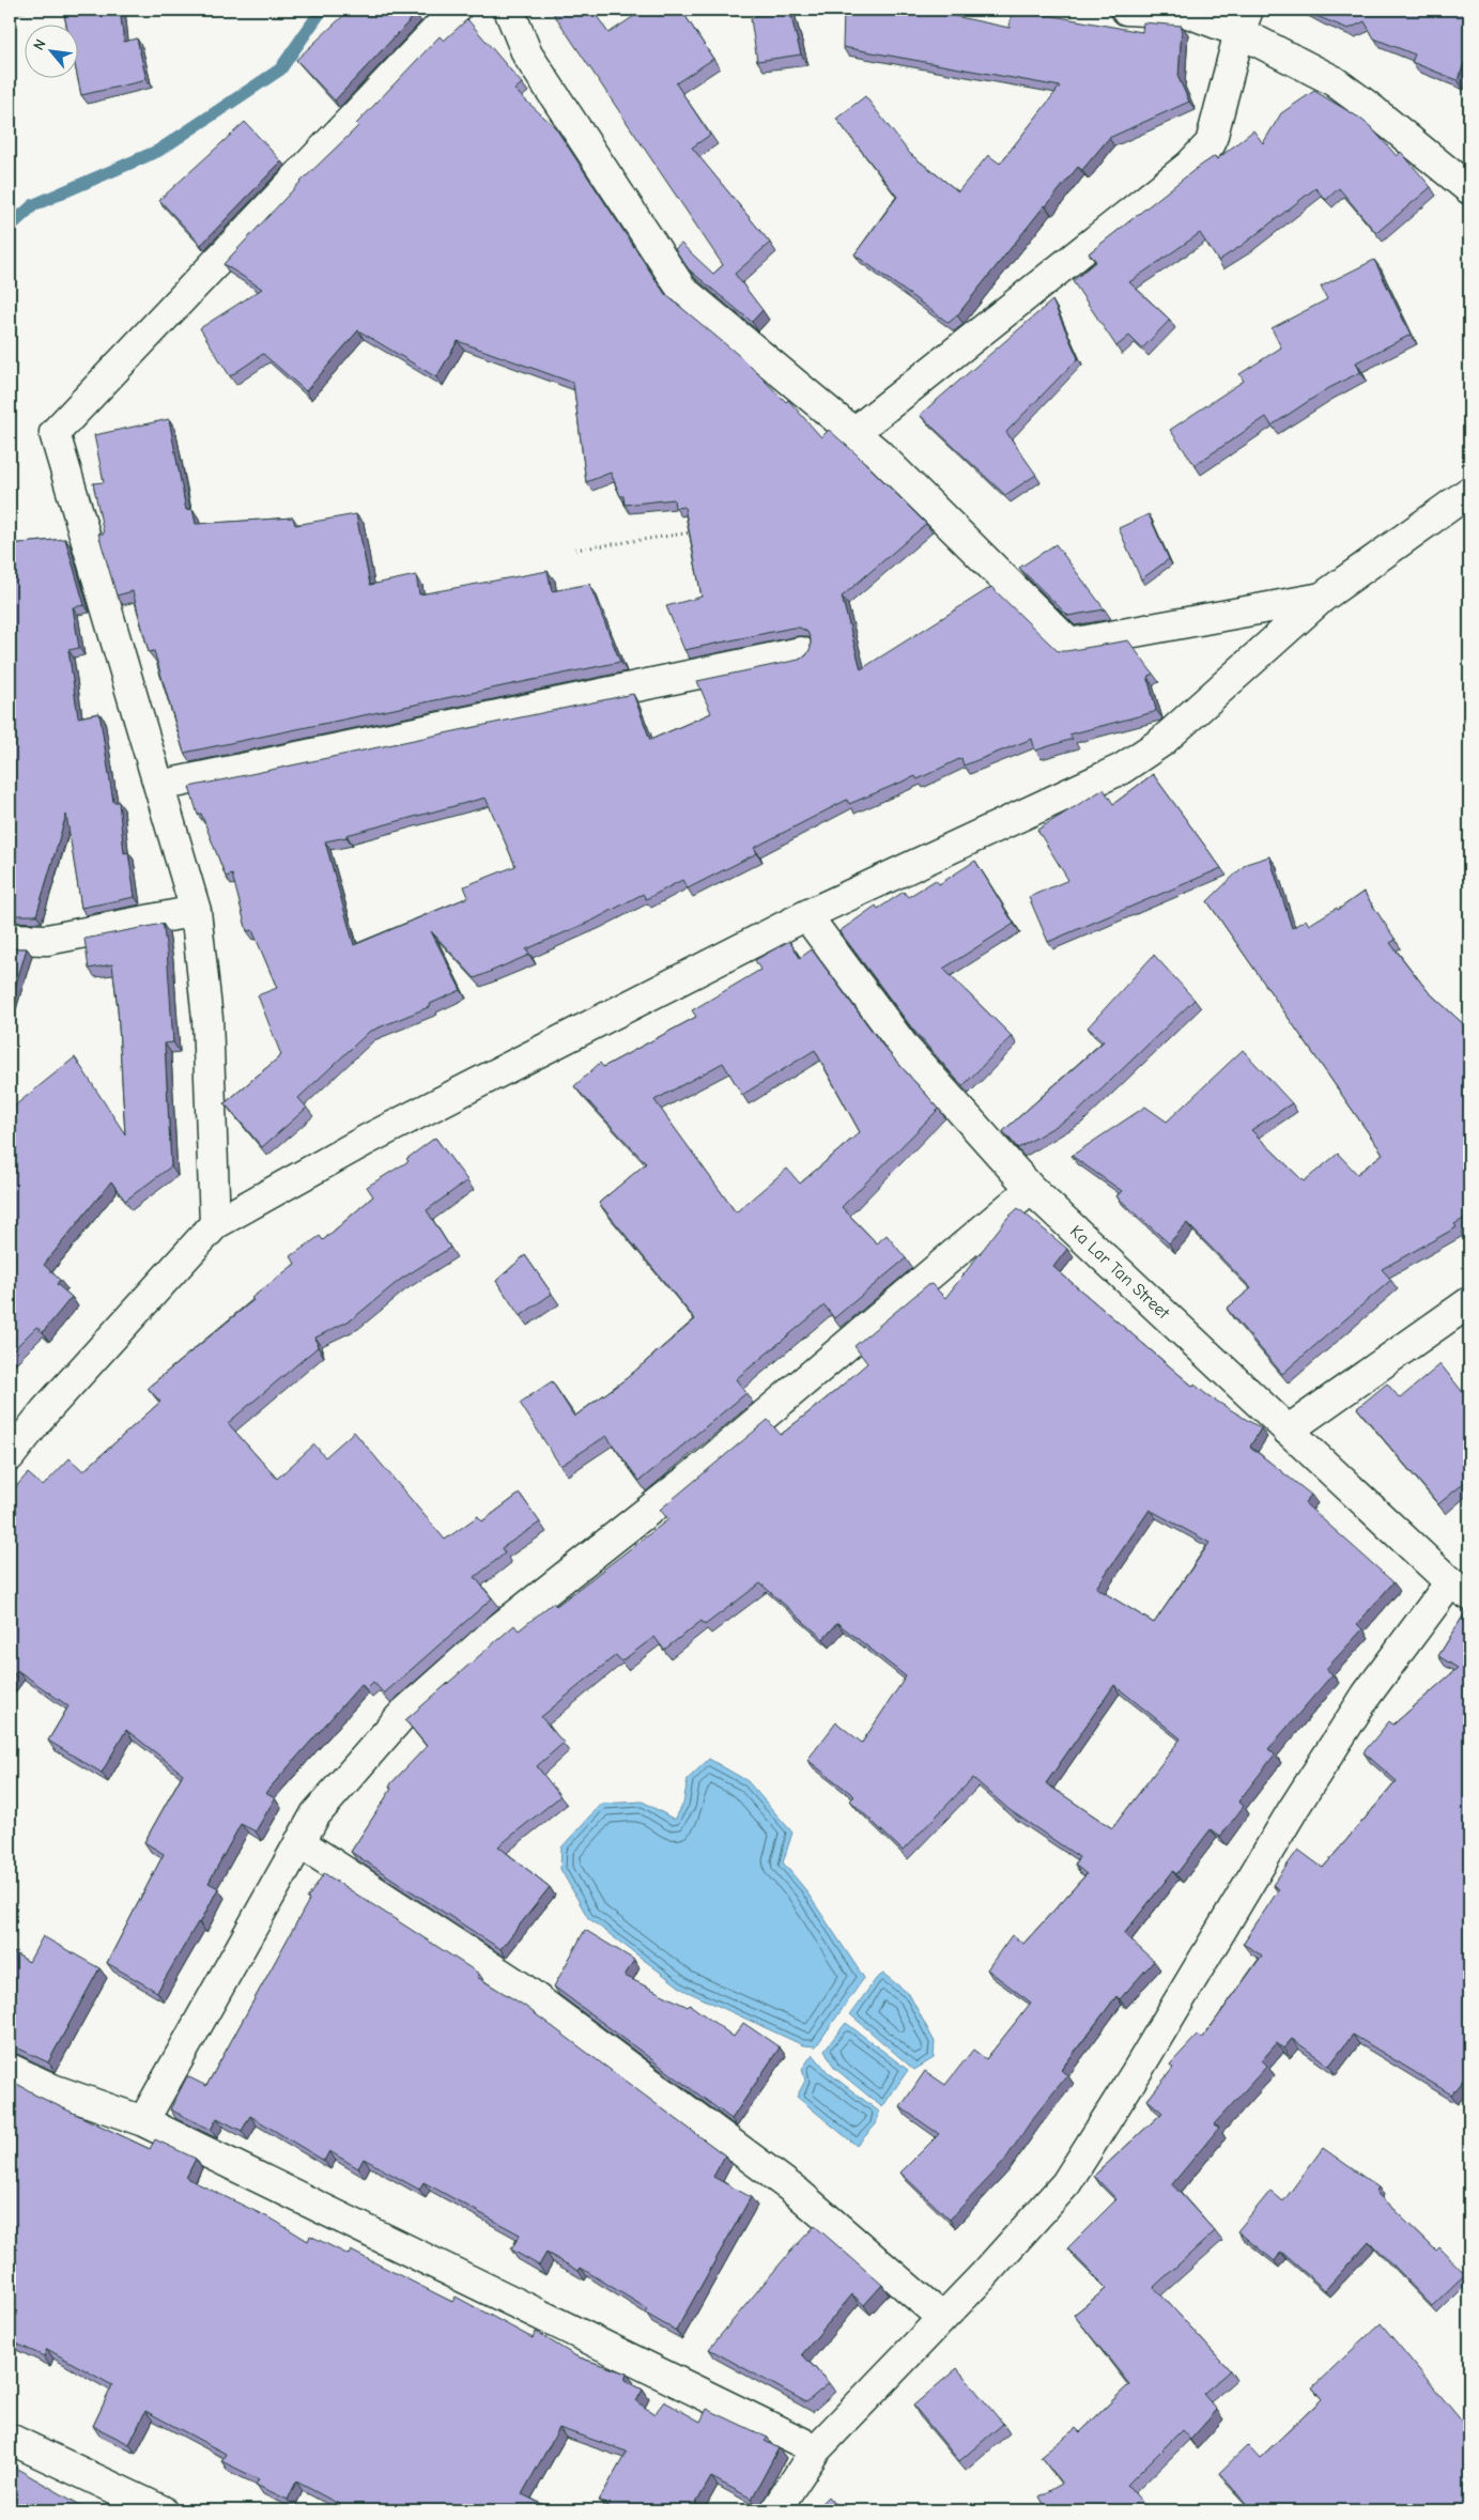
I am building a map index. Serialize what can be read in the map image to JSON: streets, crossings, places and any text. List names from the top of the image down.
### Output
{
  "streets": {
    "street": ["Ka Lar Tan Street"]
  },
  "north": "top left"
}
